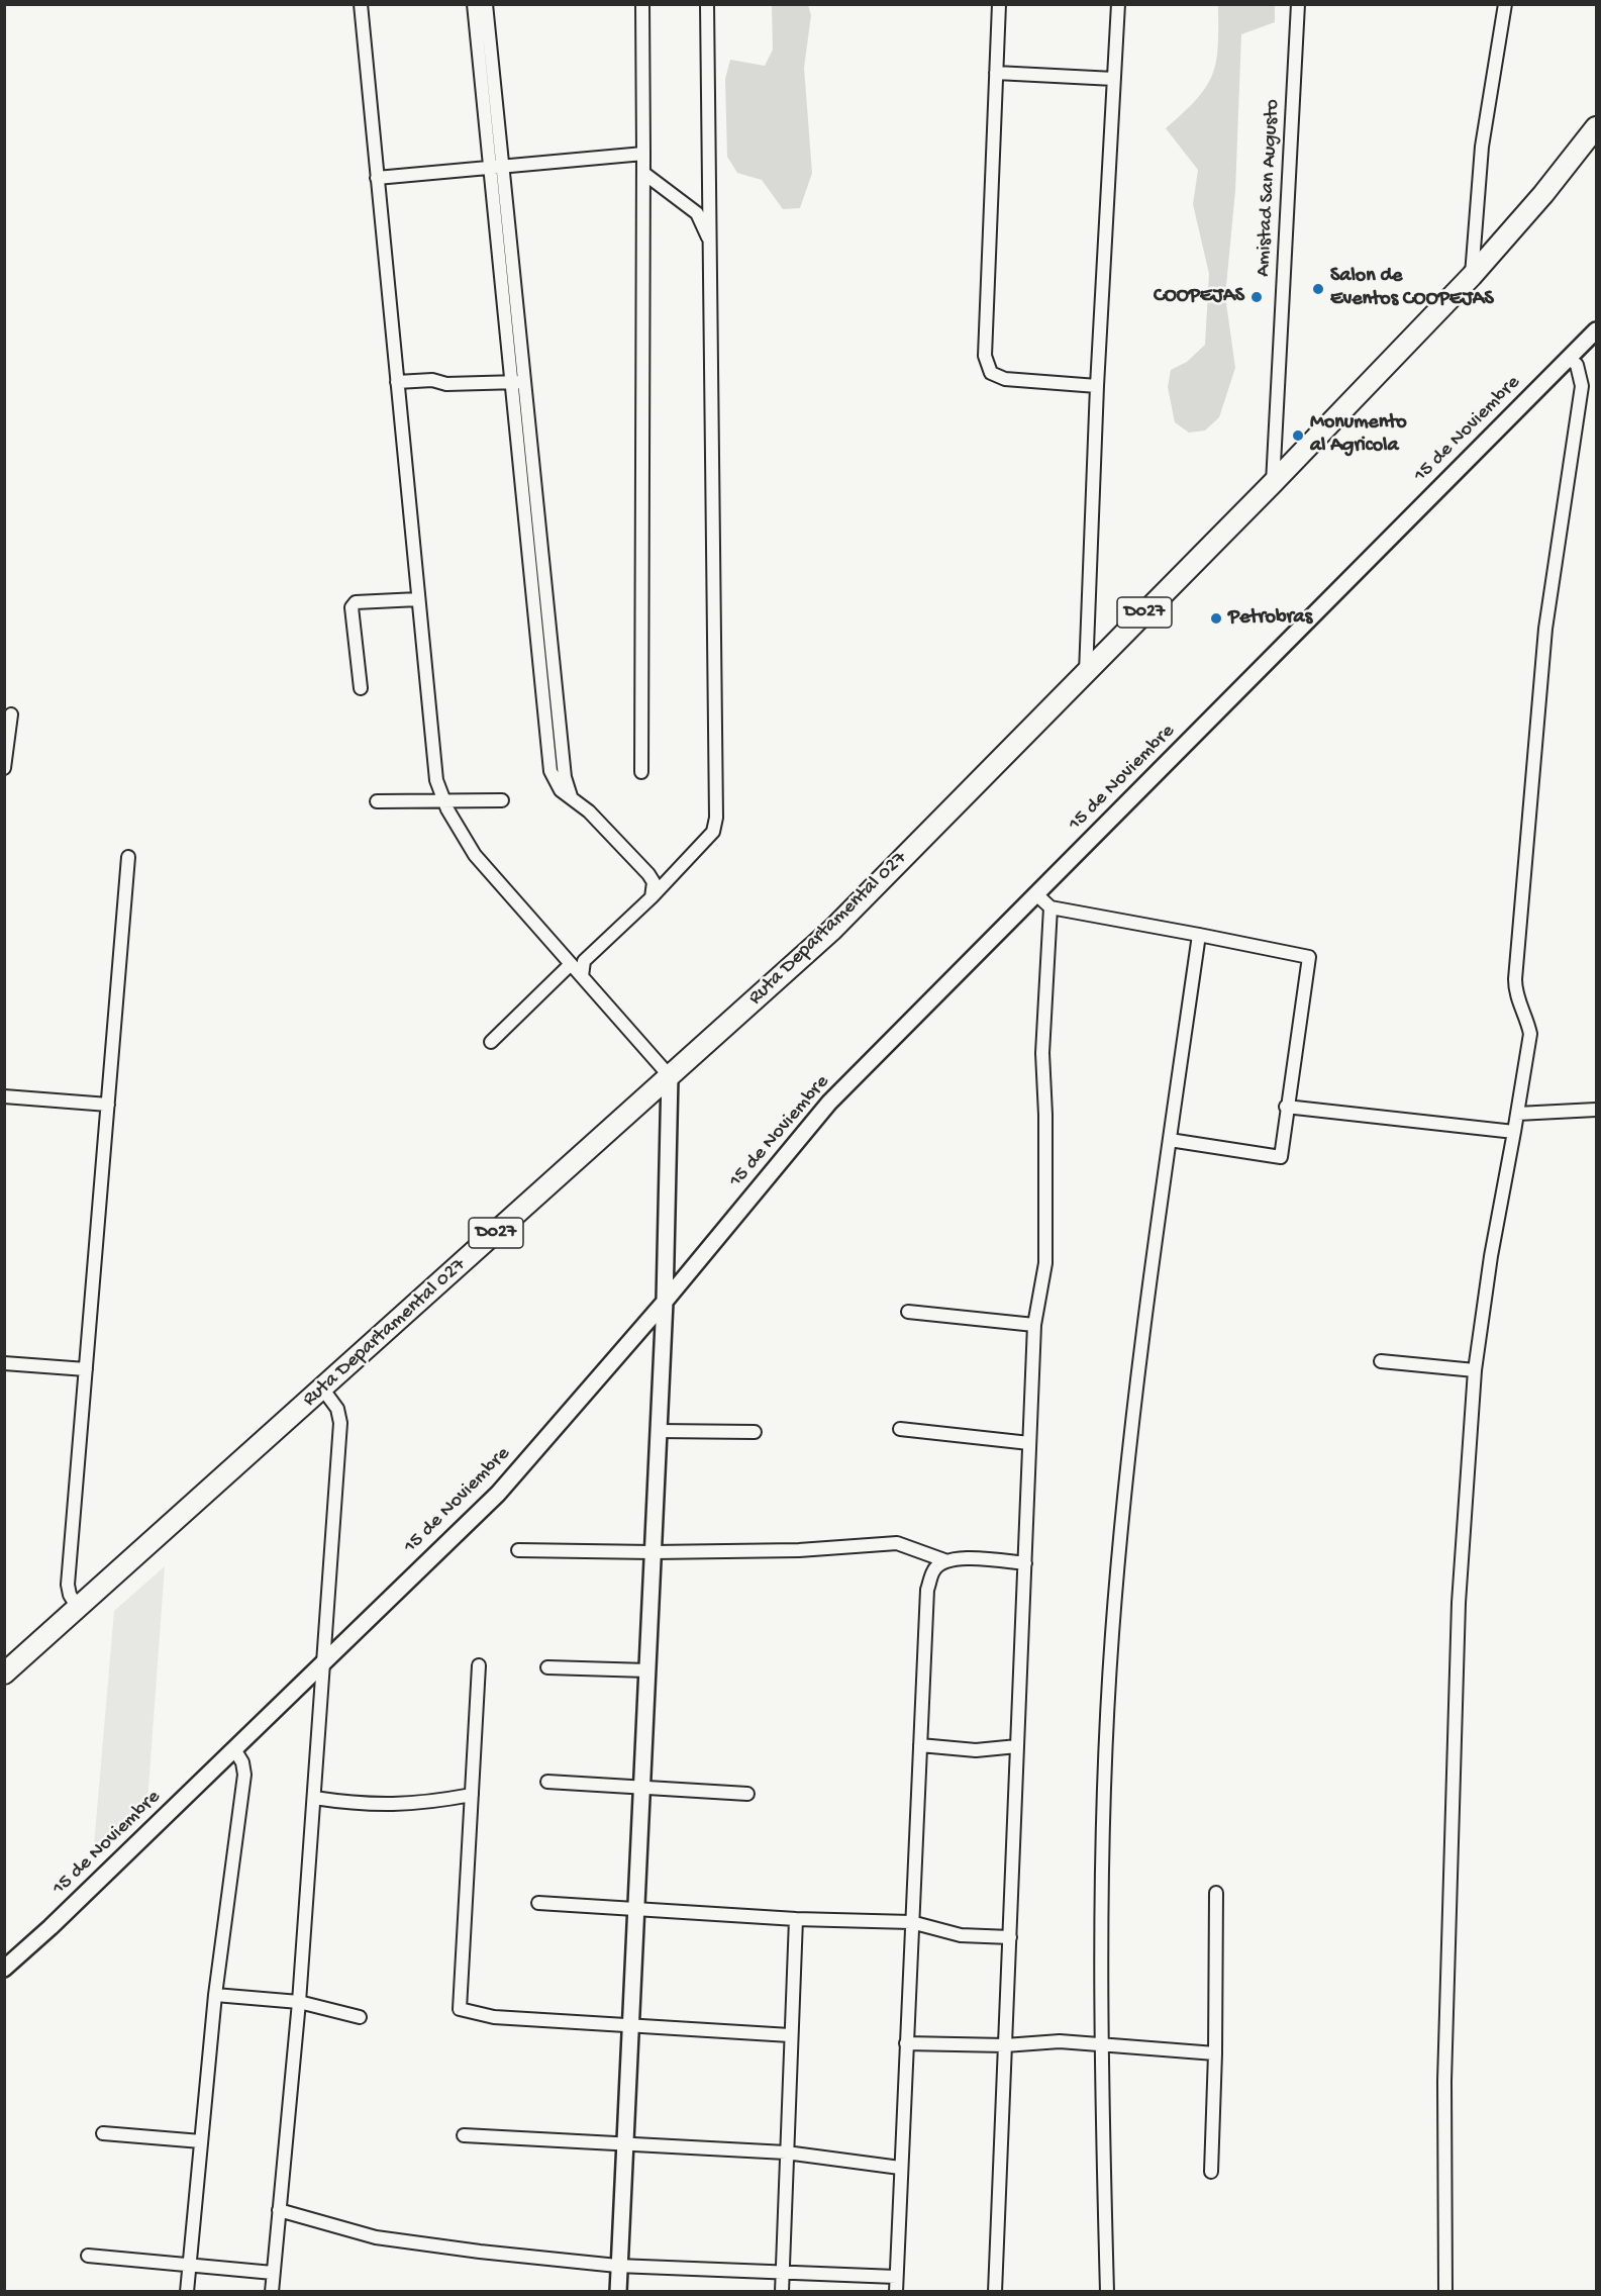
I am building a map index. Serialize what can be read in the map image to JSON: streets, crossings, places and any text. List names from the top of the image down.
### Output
{
  "streets": {
    "main road": ["D027", "Ruta Departamental 027"],
    "street": ["Amistad San Augusto", "15 de Noviembre"]
  },
  "crossings": [
    ["Amistad San Augusto", "Ruta Departamental 027"]
  ],
  "places": [
    "Salon de Eventos COOPEJAS",
    "COOPEJAS",
    "Monumento al Agricola",
    "Petrobras"
  ]
}
